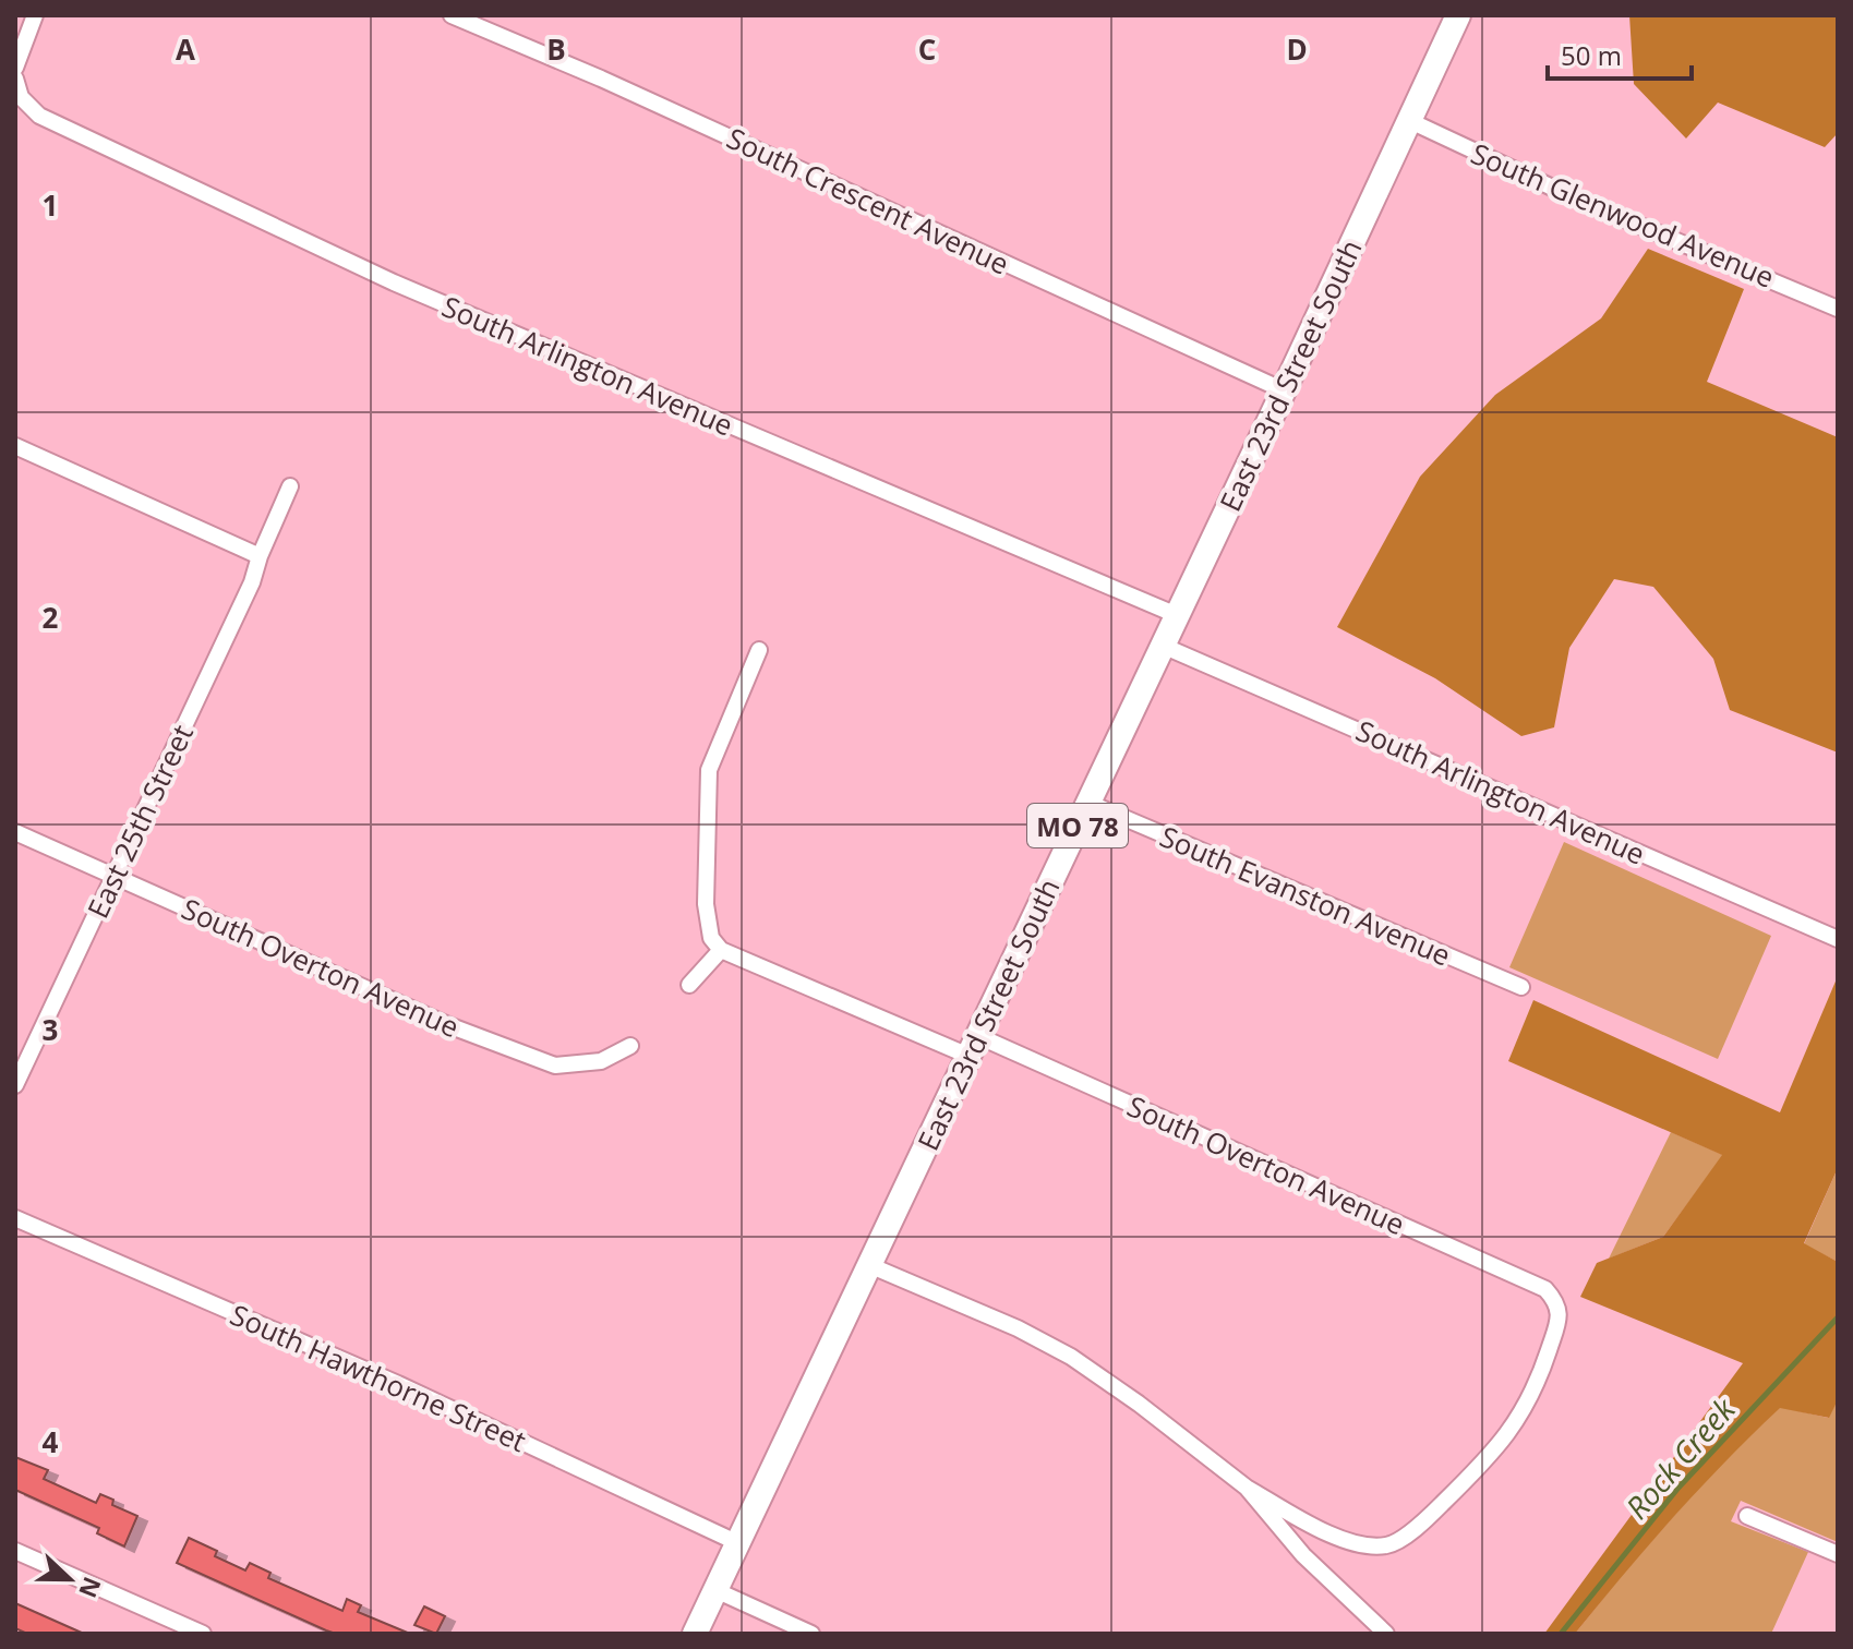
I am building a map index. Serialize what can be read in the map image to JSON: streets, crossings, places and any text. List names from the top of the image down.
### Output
{
  "streets": {
    "main road": ["East 23rd Street South", "MO 78"],
    "street": [
      "South Crescent Avenue",
      "South Glenwood Avenue",
      "South Arlington Avenue",
      "East 25th Street",
      "South Evanston Avenue",
      "South Overton Avenue",
      "South Hawthorne Street"
    ]
  },
  "crossings": [
    ["South Crescent Avenue", "East 23rd Street South"],
    ["South Glenwood Avenue", "East 23rd Street South"],
    ["South Arlington Avenue", "East 23rd Street South"],
    ["East 23rd Street South", "South Evanston Avenue"],
    ["East 23rd Street South", "South Overton Avenue"],
    ["East 23rd Street South", "South Hawthorne Street"],
    ["East 25th Street", "South Overton Avenue"]
  ],
  "water": ["Rock Creek"],
  "scale_bar": "50 m",
  "north": "right",
  "grid": {
    "columns": [
      "A",
      "B",
      "C",
      "D"
    ],
    "rows": [
      "1",
      "2",
      "3",
      "4"
    ]
  }
}
